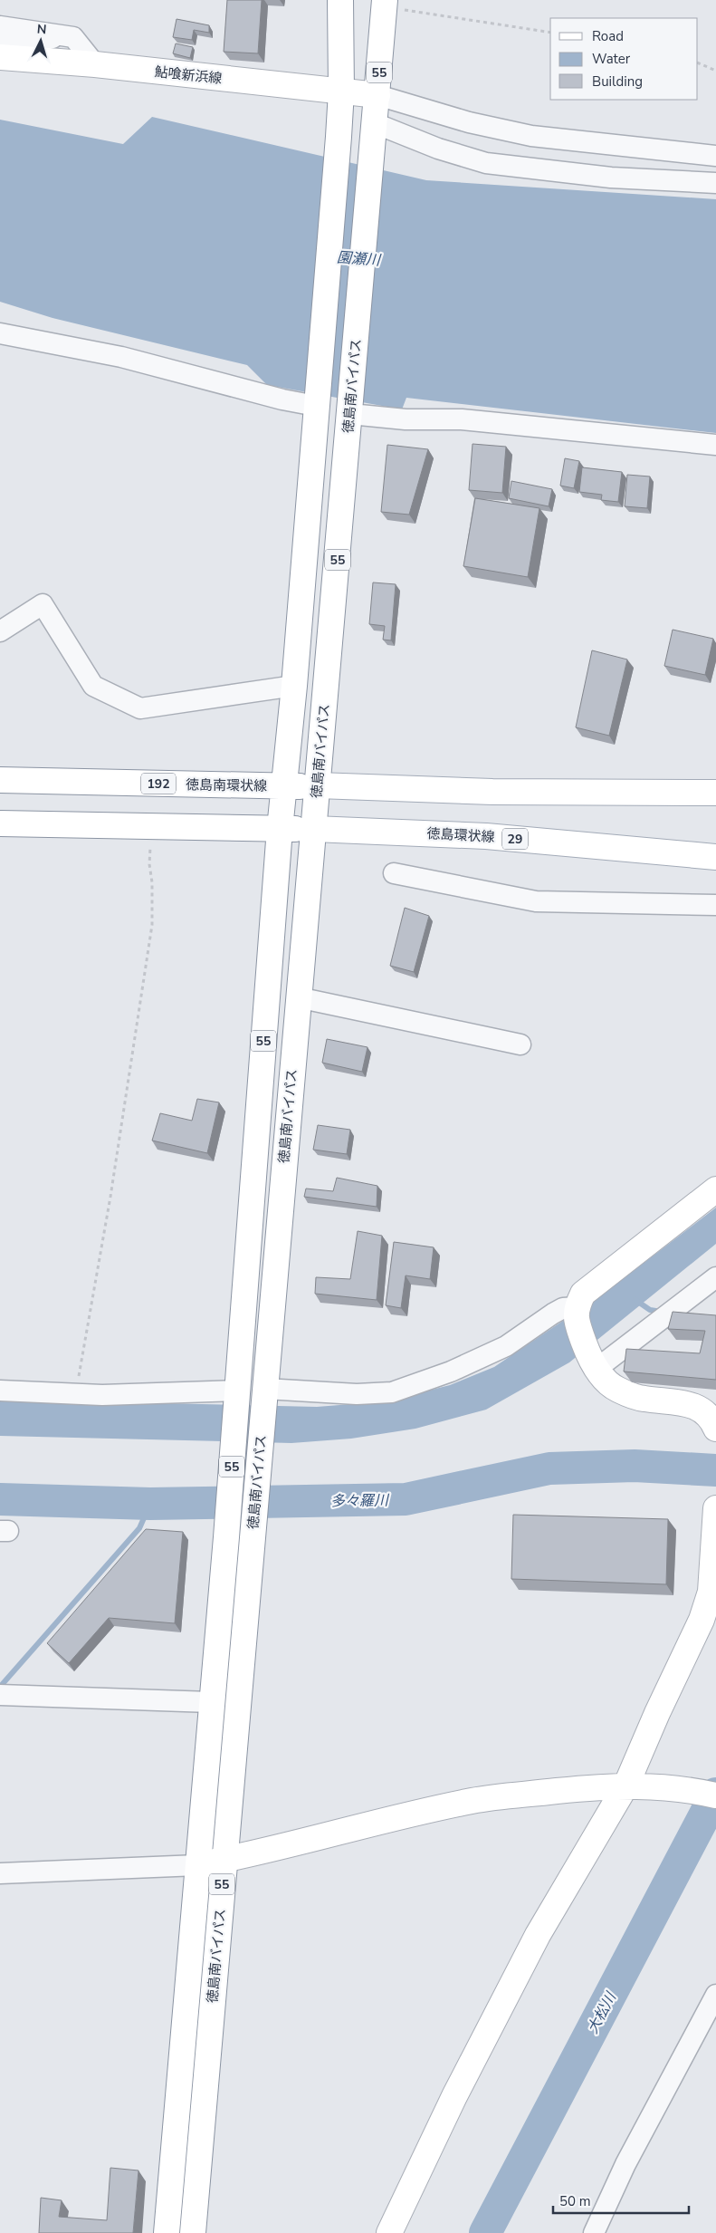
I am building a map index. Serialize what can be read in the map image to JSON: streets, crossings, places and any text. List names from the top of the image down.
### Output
{
  "streets": {
    "main road": [
      "55",
      "鮎喰新浜線",
      "徳島南バイパス",
      "192",
      "徳島南環状線",
      "徳島環状線",
      "29"
    ]
  },
  "crossings": [
    ["鮎喰新浜線", "徳島南バイパス"],
    ["徳島南バイパス", "徳島南環状線"],
    ["徳島南バイパス", "徳島環状線"]
  ],
  "water": ["園瀬川", "多々羅川", "大松川"],
  "legend": ["Road", "Water", "Building"],
  "scale_bar": "50 m",
  "north": "top"
}
